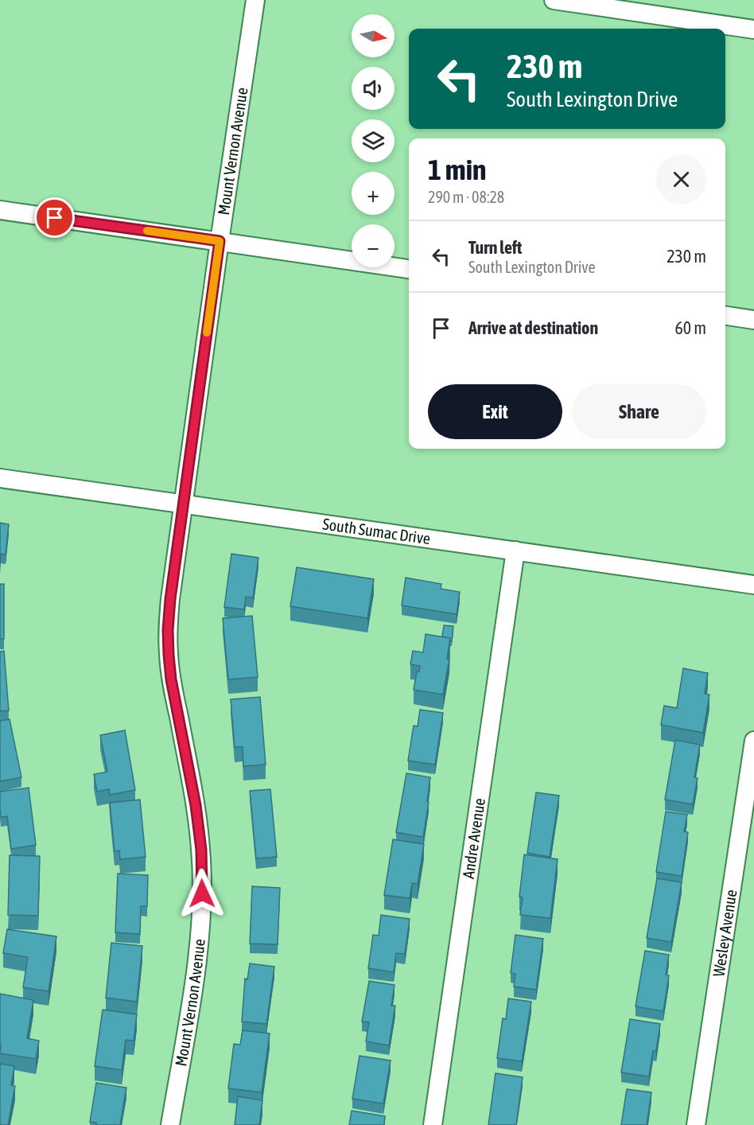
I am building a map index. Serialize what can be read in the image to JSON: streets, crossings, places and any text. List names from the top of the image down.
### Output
{
  "streets": {
    "street": [
      "Mount Vernon Avenue",
      "South Sumac Drive",
      "Andre Avenue",
      "Wesley Avenue"
    ]
  },
  "crossings": [
    ["Mount Vernon Avenue", "South Sumac Drive"],
    ["South Sumac Drive", "Andre Avenue"]
  ],
  "north": "right",
  "page": {
    "map_buttons": ["+", "−"],
    "turn": ["230 m", "South Lexington Drive"],
    "heading": ["1 min", "290 m · 08:28"],
    "list": [
      {
        "name": "Turn left",
        "note": "South Lexington Drive",
        "value": "230 m"
      },
      {
        "name": "Arrive at destination",
        "value": "60 m"
      }
    ],
    "buttons": ["Exit", "Share"]
  }
}
